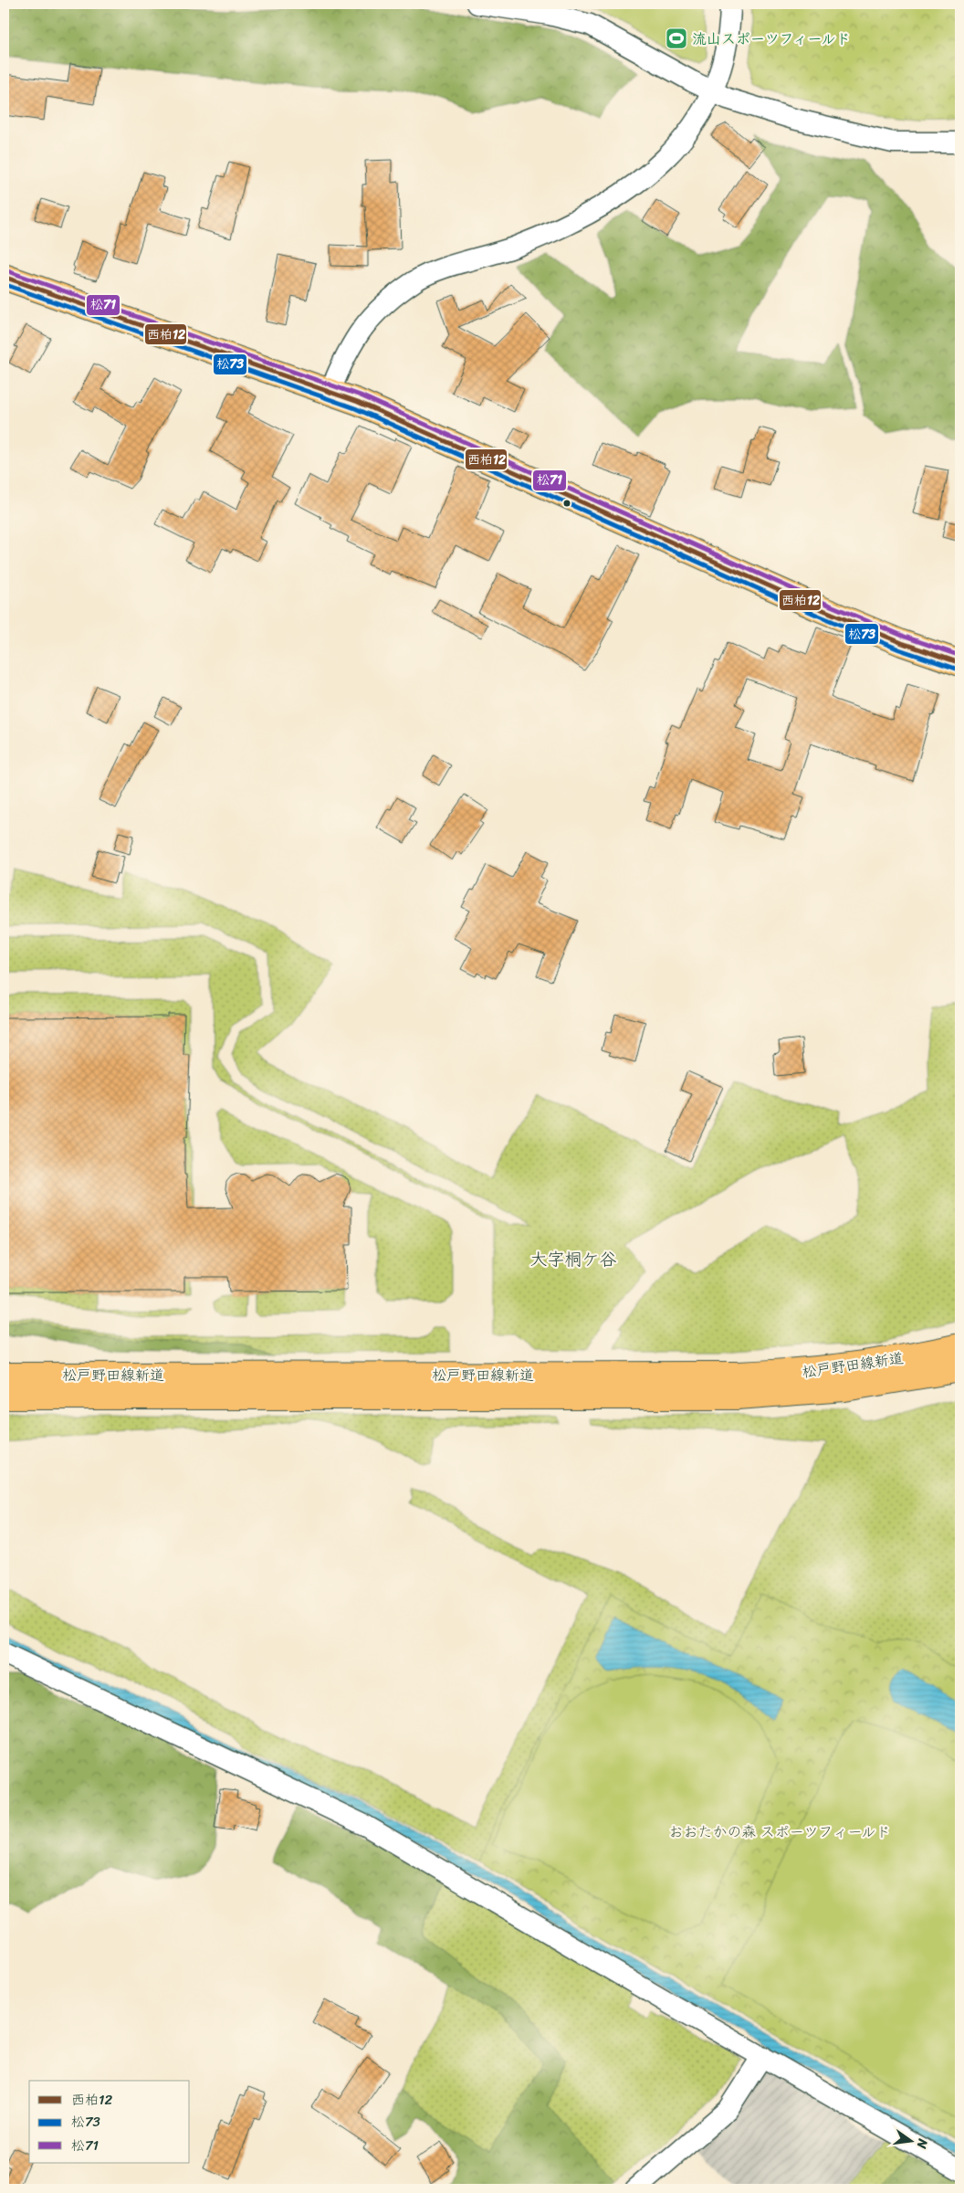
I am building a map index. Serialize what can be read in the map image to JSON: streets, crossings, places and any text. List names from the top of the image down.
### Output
{
  "streets": {
    "main road": ["松戸野田線新道"]
  },
  "districts": ["大字桐ケ谷"],
  "parks": ["おおたかの森 スポーツフィールド"],
  "places": {
    "sports": ["流山スポーツフィールド"]
  },
  "lines": ["transit line 松71", "transit line 西柏12", "transit line 松73"],
  "legend": ["西柏12", "松73", "松71"],
  "north": "right"
}
